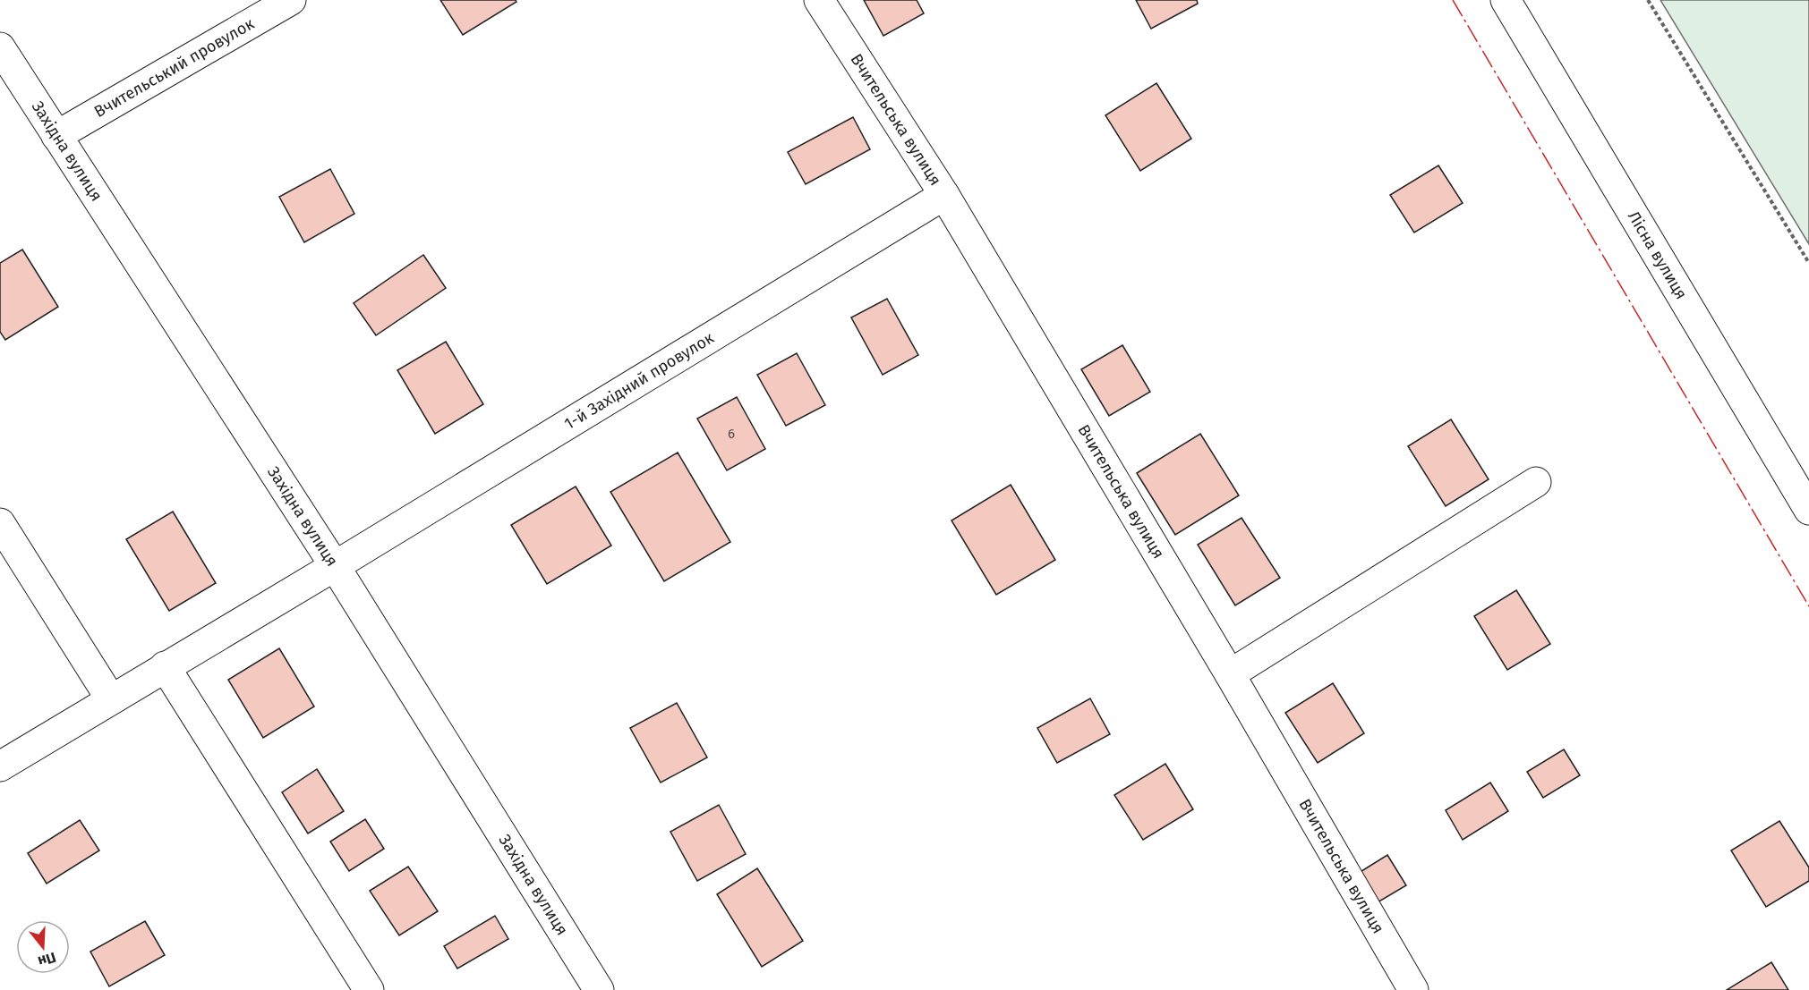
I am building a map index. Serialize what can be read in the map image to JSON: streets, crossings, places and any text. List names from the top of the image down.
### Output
{
  "streets": {
    "street": [
      "Вчительський провулок",
      "Вчительська вулиця",
      "Західна вулиця",
      "Лісна вулиця",
      "1-й Західний провулок"
    ]
  },
  "crossings": [
    ["Вчительський провулок", "Західна вулиця"],
    ["Вчительська вулиця", "1-й Західний провулок"],
    ["Західна вулиця", "1-й Західний провулок"]
  ],
  "house_numbers": ["6"],
  "north": "bottom"
}
